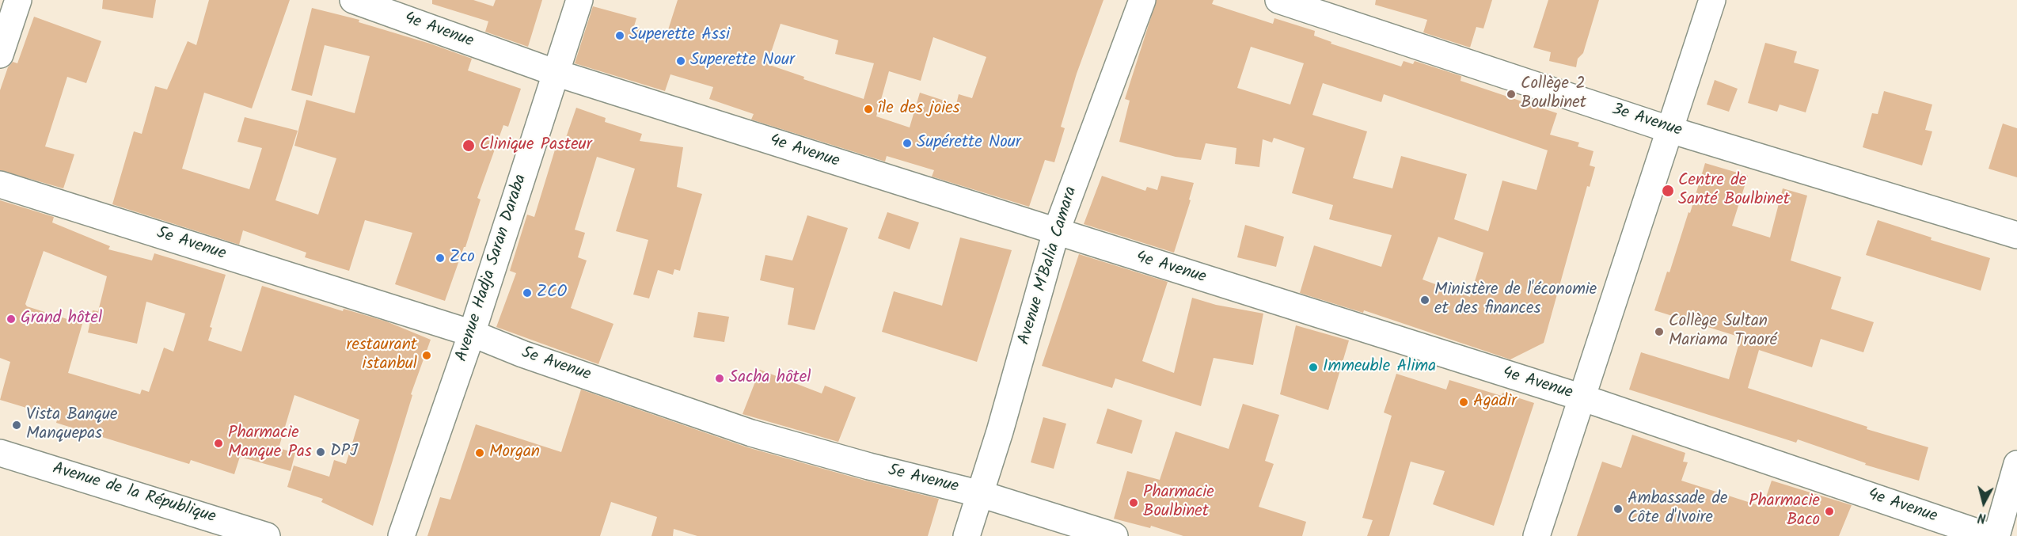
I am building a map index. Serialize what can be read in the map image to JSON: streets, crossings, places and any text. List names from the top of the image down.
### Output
{
  "streets": {
    "street": [
      "4e Avenue",
      "3e Avenue",
      "5e Avenue",
      "Avenue M'Balia Camara",
      "Avenue Hadja Saran Daraba",
      "Avenue de la République"
    ]
  },
  "crossings": [
    ["4e Avenue", "Avenue M'Balia Camara"],
    ["4e Avenue", "Avenue Hadja Saran Daraba"],
    ["5e Avenue", "Avenue M'Balia Camara"],
    ["5e Avenue", "Avenue Hadja Saran Daraba"]
  ],
  "places": [
    "Superette Assi",
    "Superette Nour",
    "Collège 2 Boulbinet",
    "île des joies",
    "Supérette Nour",
    "Clinique Pasteur",
    "Centre de Santé Boulbinet",
    "Zco",
    "ZCO",
    "Ministère de l'économie et des finances",
    "Grand hôtel",
    "Collège Sultan Mariama Traoré",
    "restaurant istanbul",
    "Immeuble Alima",
    "Sacha hôtel",
    "Agadir",
    "Vista Banque Manquepas",
    "Pharmacie Manque Pas",
    "DPJ",
    "Morgan",
    "Pharmacie Boulbinet",
    "Ambassade de Côte d'Ivoire",
    "Pharmacie Baco"
  ],
  "north": "bottom"
}
